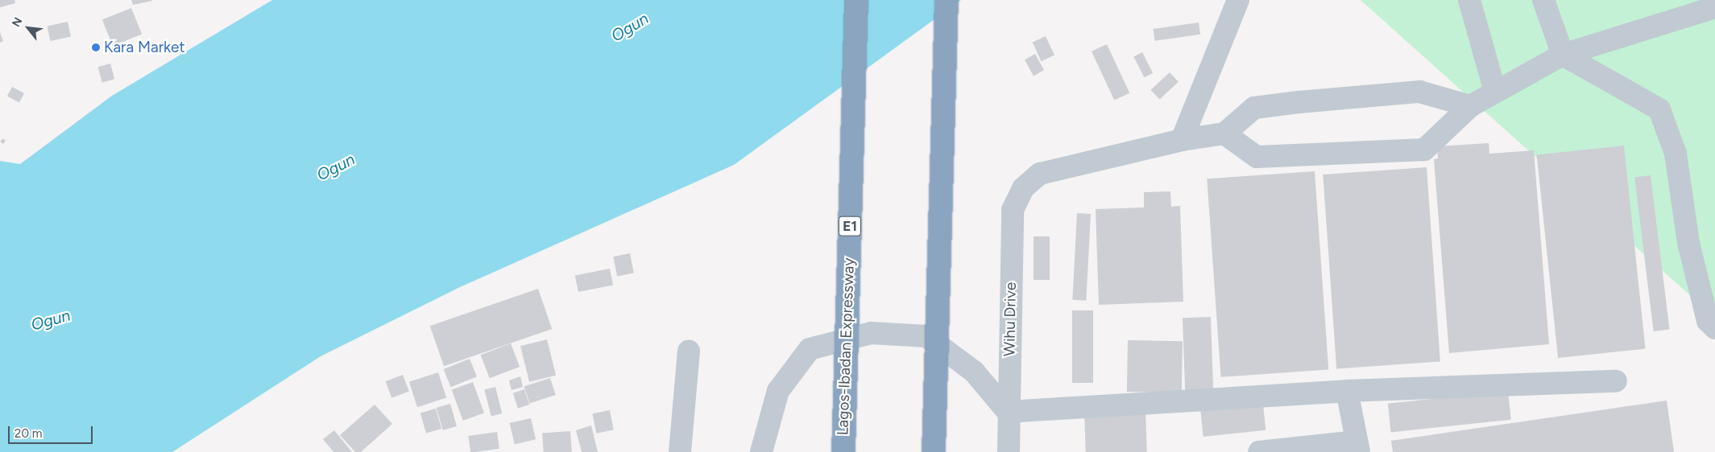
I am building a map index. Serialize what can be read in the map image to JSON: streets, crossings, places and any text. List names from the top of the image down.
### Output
{
  "streets": {
    "highway": ["E1", "Lagos-Ibadan Expressway"],
    "street": ["Wihu Drive"]
  },
  "water": ["Ogun"],
  "places": ["Kara Market"],
  "scale_bar": "20 m",
  "north": "top left"
}
